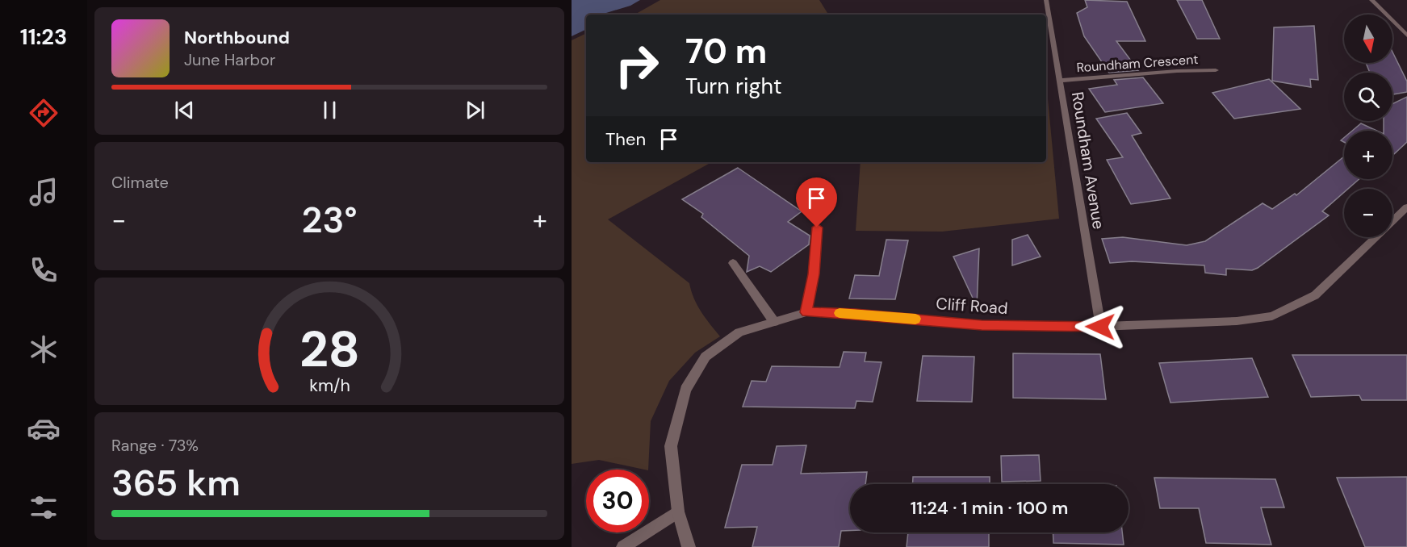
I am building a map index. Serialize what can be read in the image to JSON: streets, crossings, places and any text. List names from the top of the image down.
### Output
{
  "streets": {
    "street": ["Roundham Crescent", "Roundham Avenue", "Cliff Road"]
  },
  "crossings": [
    ["Roundham Crescent", "Roundham Avenue"],
    ["Roundham Avenue", "Cliff Road"]
  ],
  "north": "bottom",
  "page": {
    "tabs": "11:23",
    "map_buttons": ["+", "−"],
    "turn": ["70 m", "Turn right"],
    "song": ["Northbound", "June Harbor"],
    "then": "Then",
    "tile": [
      "Climate",
      ["Range · 73%", "365 km"]
    ],
    "heat": ["−", "23°", "+"],
    "limit": "30",
    "trip": "11:24 · 1 min · 100 m",
    "gauge": ["28", "km/h"]
  }
}
